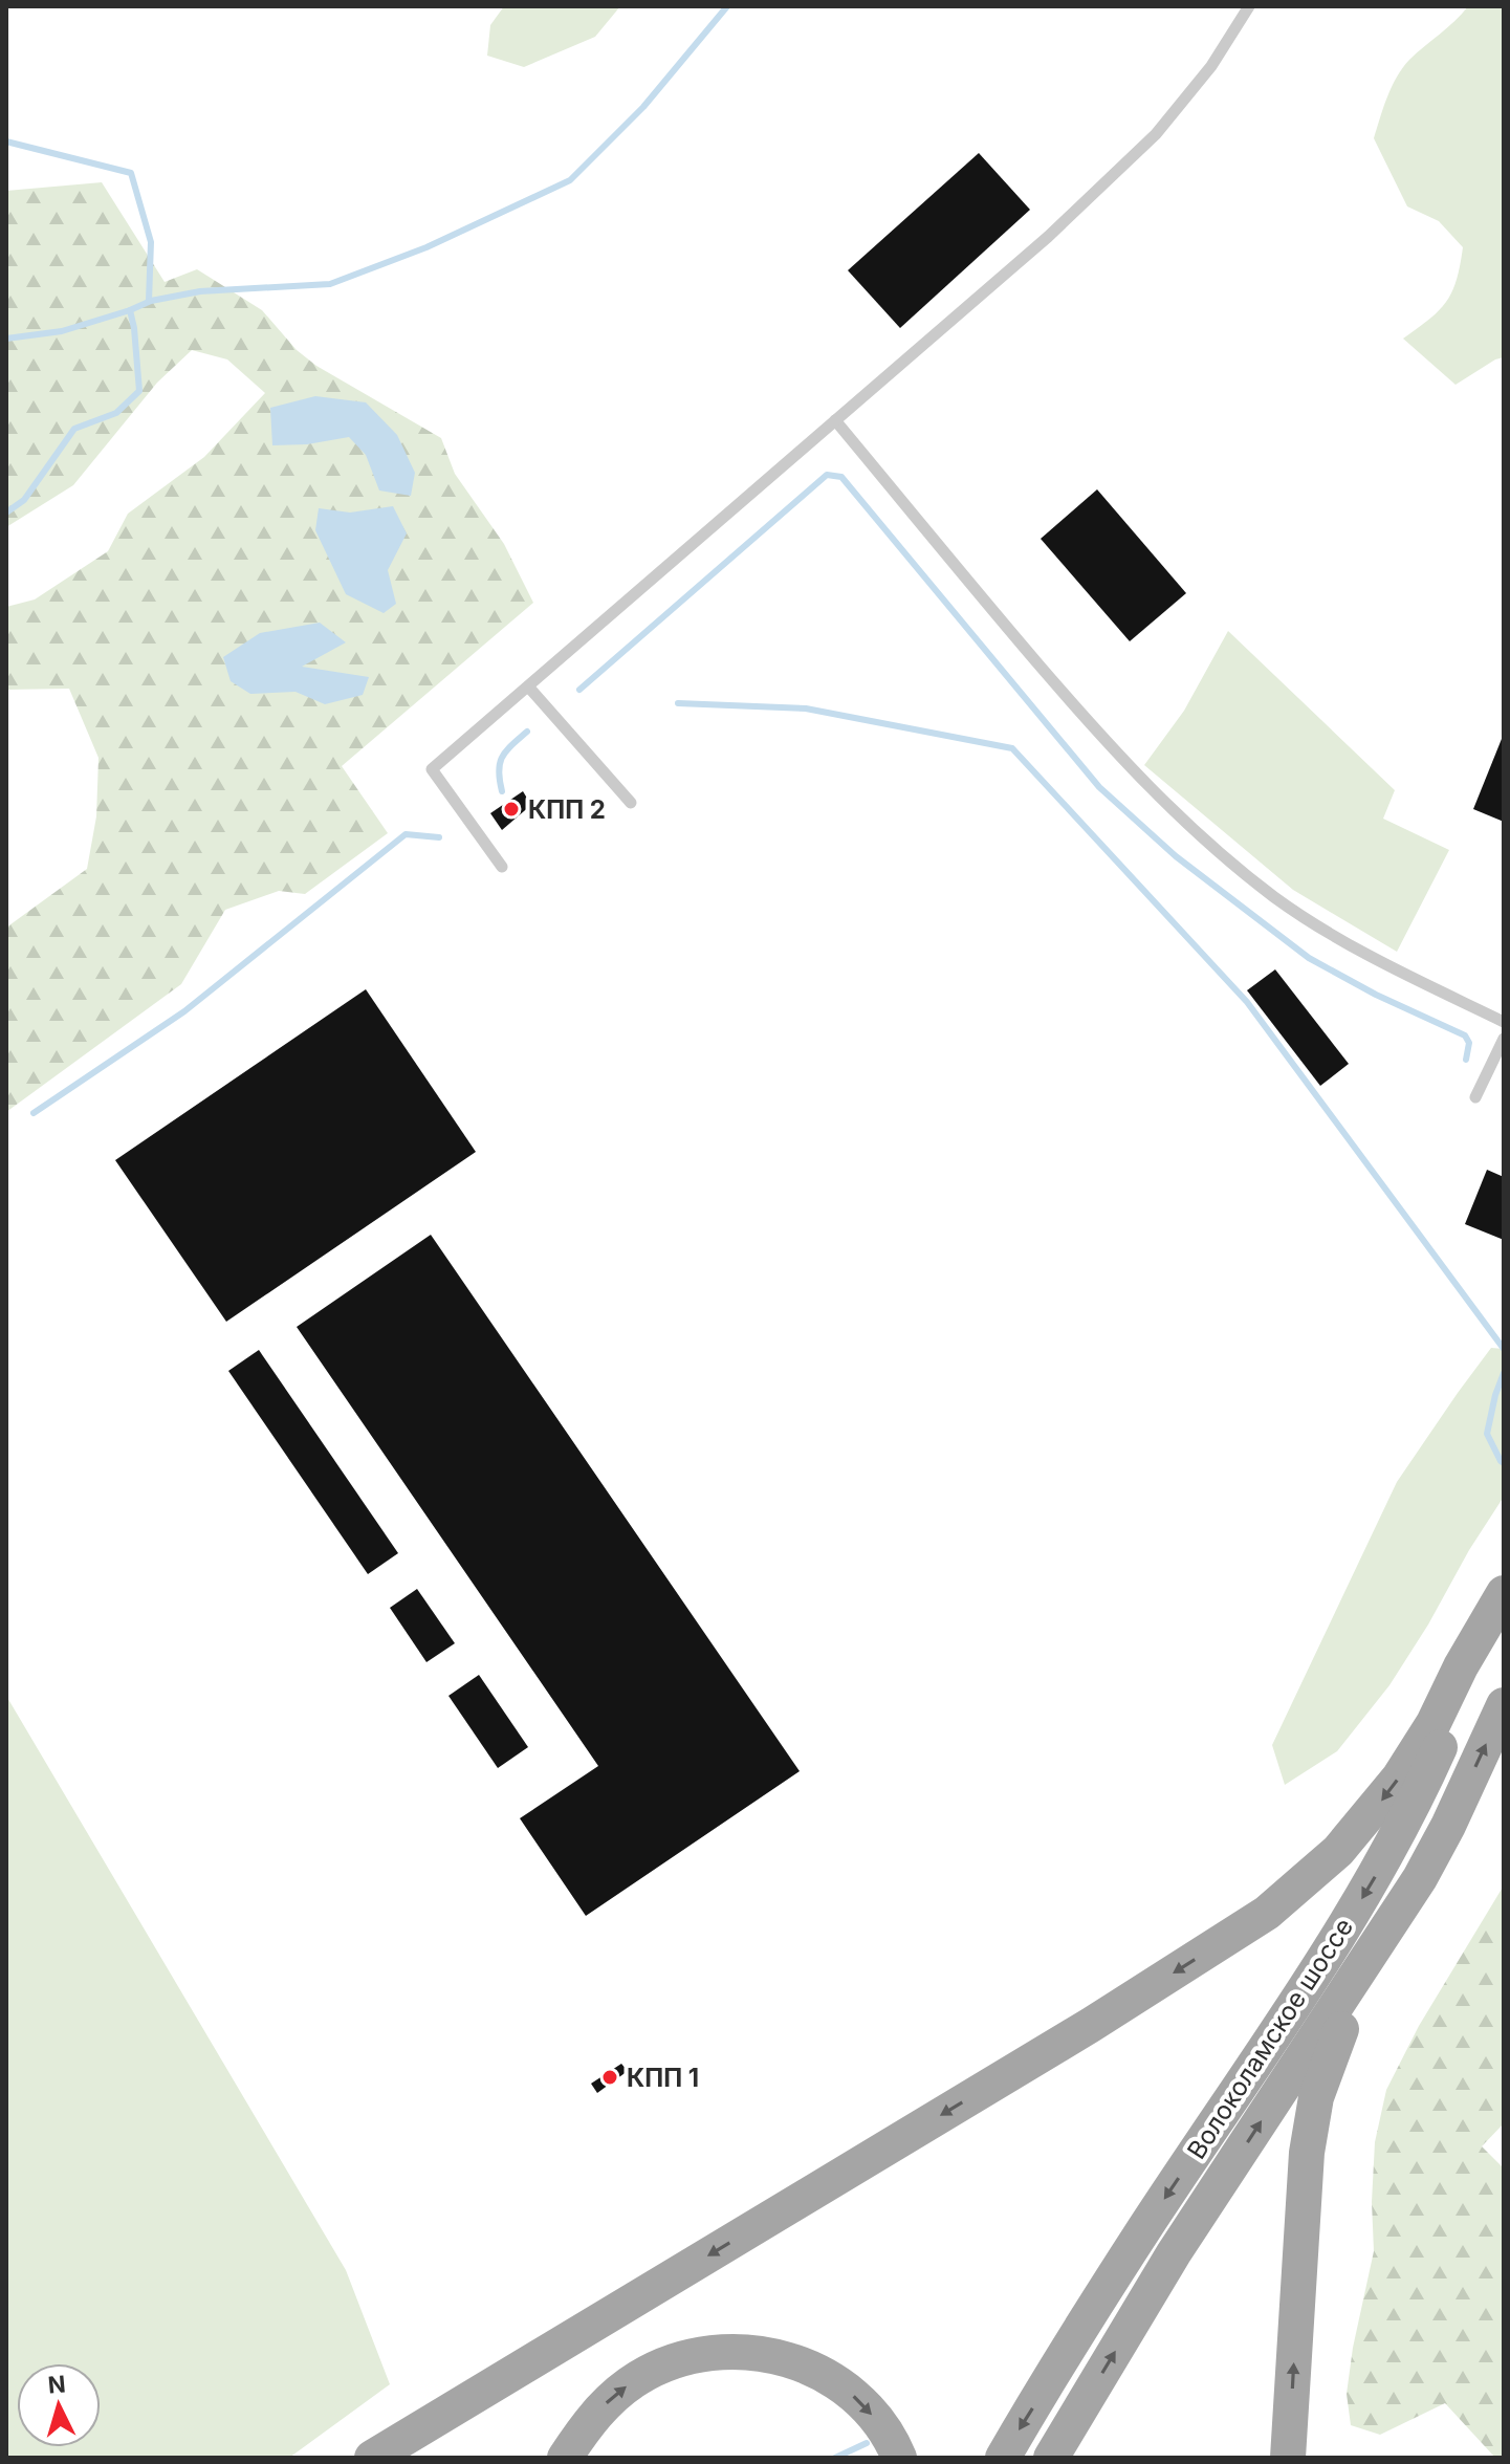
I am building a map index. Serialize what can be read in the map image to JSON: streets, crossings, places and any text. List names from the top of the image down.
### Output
{
  "streets": {
    "main road": ["Волоколамское шоссе"]
  },
  "places": ["КПП 2", "КПП 1"],
  "north": "top"
}
